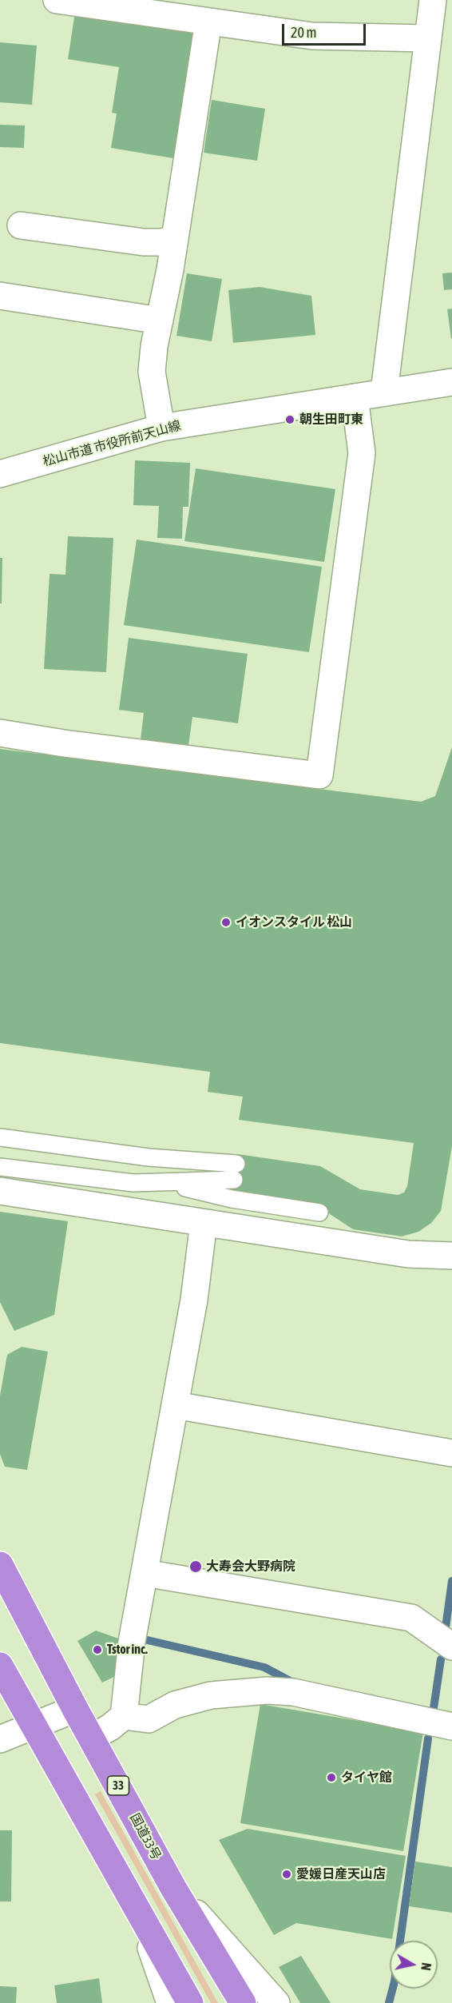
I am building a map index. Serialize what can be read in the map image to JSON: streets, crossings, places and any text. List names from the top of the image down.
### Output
{
  "streets": {
    "highway": ["33", "国道33号"],
    "street": ["松山市道 市役所前天山線"]
  },
  "places": [
    "朝生田町東",
    "イオンスタイル 松山",
    "大寿会大野病院",
    "Tstor inc.",
    "タイヤ館",
    "愛媛日産天山店"
  ],
  "scale_bar": "20 m",
  "north": "right"
}
